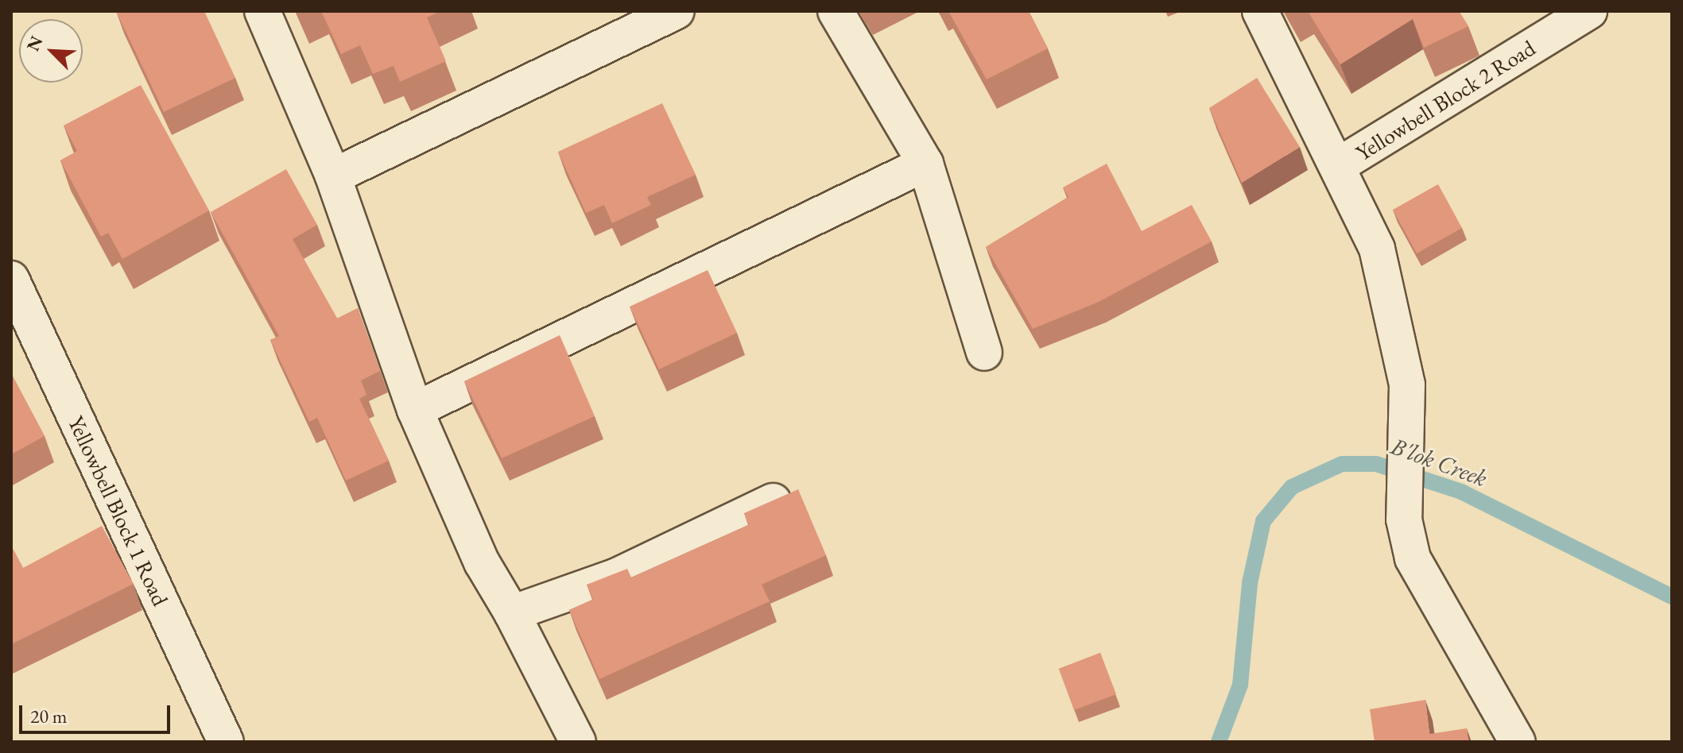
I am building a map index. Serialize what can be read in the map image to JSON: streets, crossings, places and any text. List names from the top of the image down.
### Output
{
  "streets": {
    "street": ["Yellowbell Block 2 Road", "Yellowbell Block 1 Road"]
  },
  "water": ["B'lok Creek"],
  "scale_bar": "20 m",
  "north": "top left"
}
